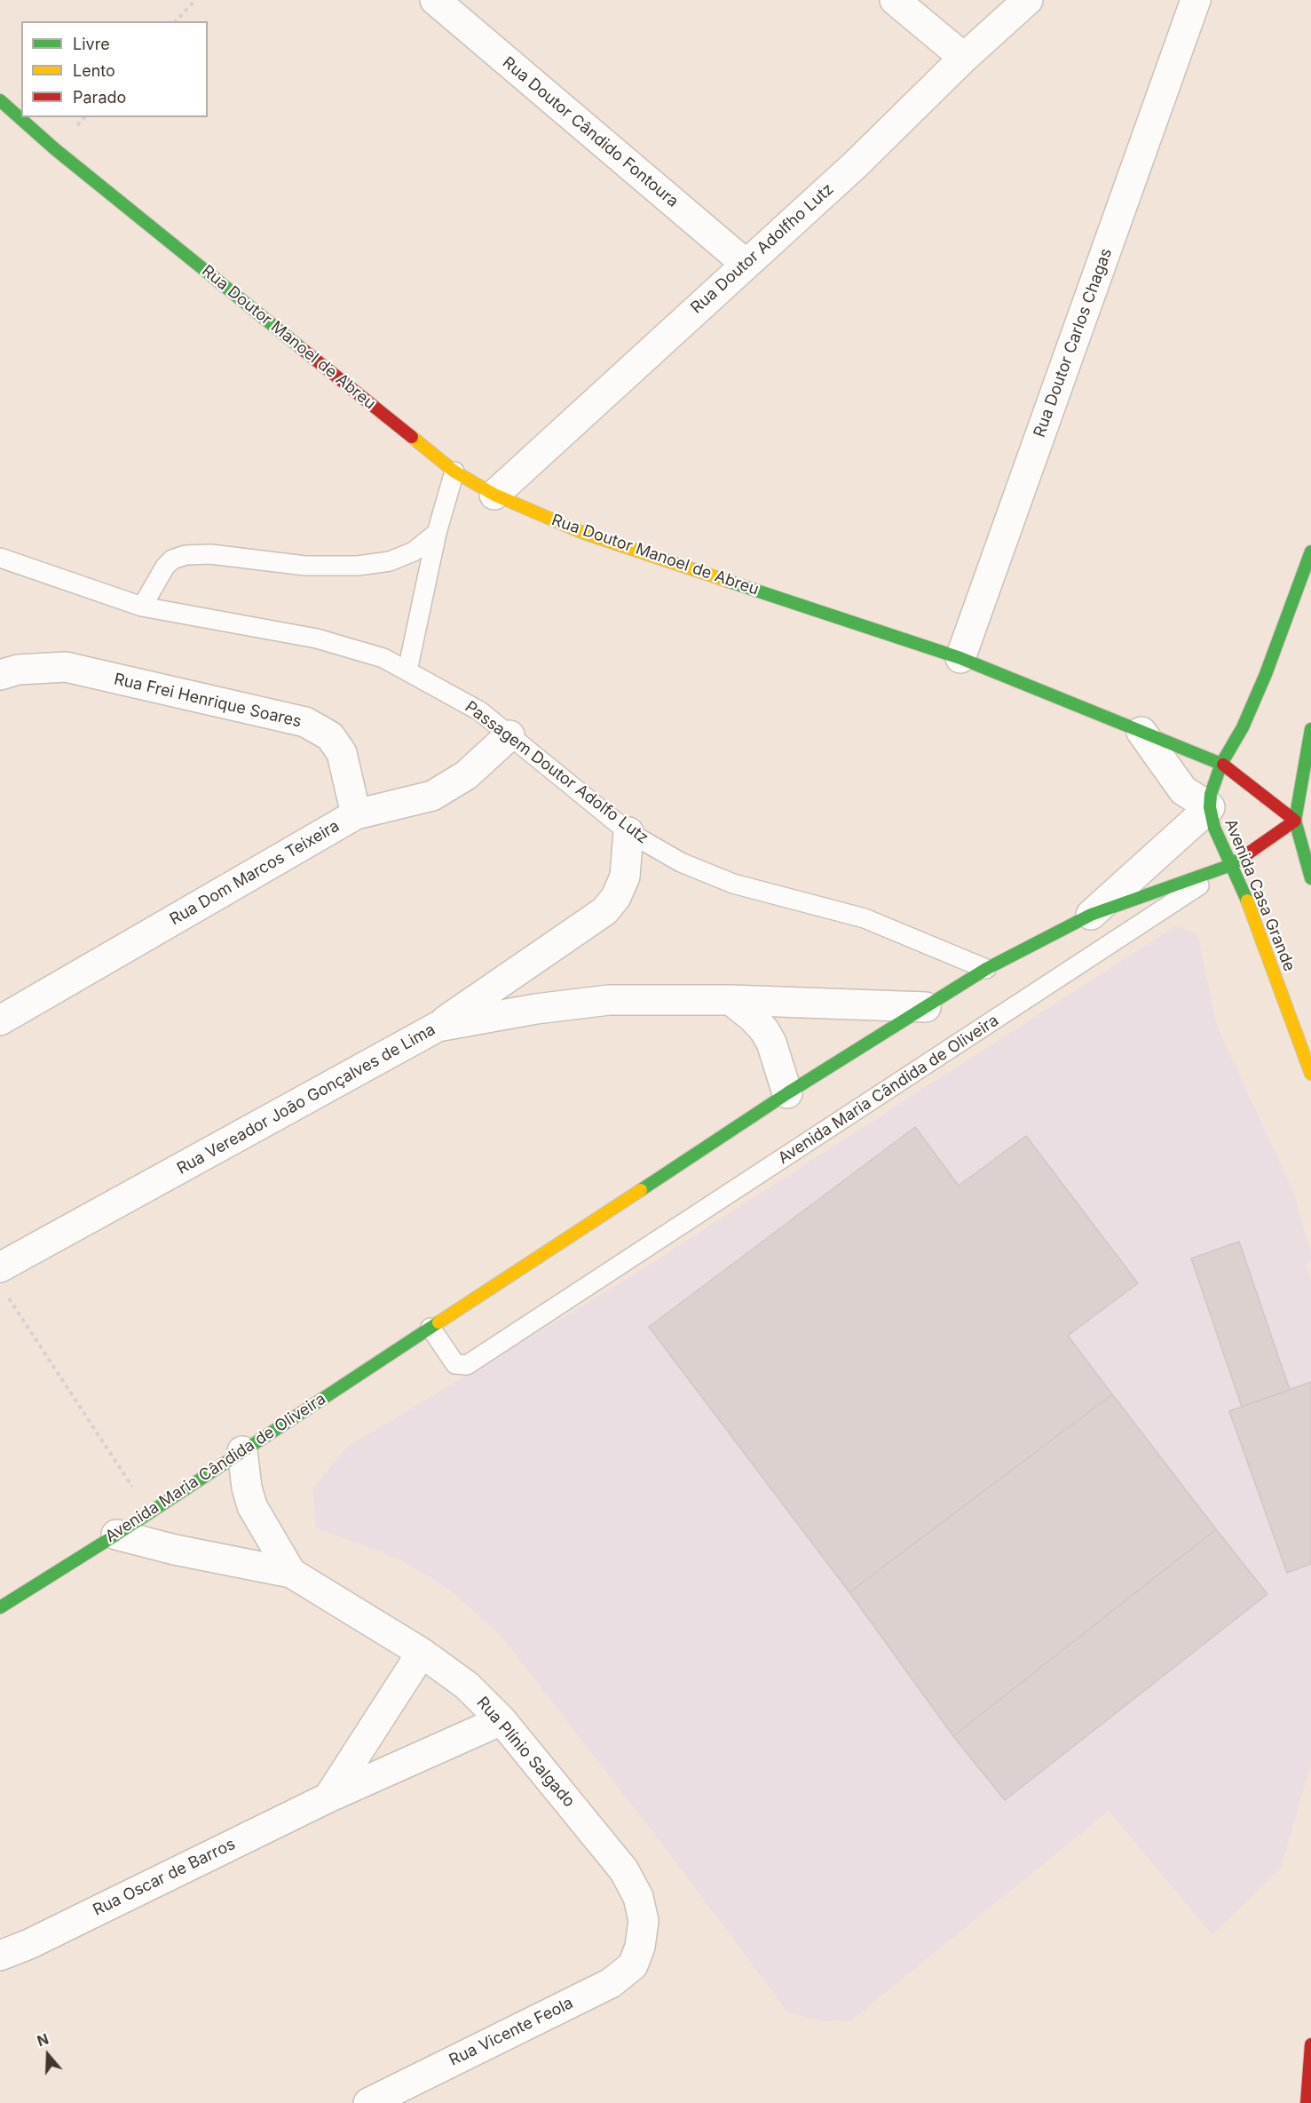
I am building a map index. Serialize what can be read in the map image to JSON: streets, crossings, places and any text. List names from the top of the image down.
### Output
{
  "streets": {
    "street": [
      "Rua Doutor Cândido Fontoura",
      "Rua Doutor Adolfho Lutz",
      "Rua Doutor Manoel de Abreu",
      "Rua Doutor Carlos Chagas",
      "Rua Frei Henrique Soares",
      "Rua Dom Marcos Teixeira",
      "Avenida Casa Grande",
      "Avenida Maria Cândida de Oliveira",
      "Rua Vereador João Gonçalves de Lima",
      "Rua Plínio Salgado",
      "Rua Oscar de Barros",
      "Rua Vicente Feola"
    ],
    "lane": ["Passagem Doutor Adolfo Lutz"]
  },
  "crossings": [
    ["Rua Doutor Cândido Fontoura", "Rua Doutor Adolfho Lutz"],
    ["Rua Doutor Adolfho Lutz", "Rua Doutor Manoel de Abreu"],
    ["Rua Doutor Manoel de Abreu", "Rua Doutor Carlos Chagas"],
    ["Rua Doutor Manoel de Abreu", "Avenida Casa Grande"],
    ["Rua Frei Henrique Soares", "Rua Dom Marcos Teixeira"],
    ["Passagem Doutor Adolfo Lutz", "Rua Dom Marcos Teixeira"],
    ["Passagem Doutor Adolfo Lutz", "Avenida Maria Cândida de Oliveira"],
    ["Avenida Casa Grande", "Avenida Maria Cândida de Oliveira"],
    ["Avenida Maria Cândida de Oliveira", "Rua Vereador João Gonçalves de Lima"],
    ["Avenida Maria Cândida de Oliveira", "Rua Plínio Salgado"],
    ["Rua Plínio Salgado", "Rua Oscar de Barros"],
    ["Rua Plínio Salgado", "Rua Vicente Feola"]
  ],
  "legend": ["Livre", "Lento", "Parado"],
  "north": "top"
}
